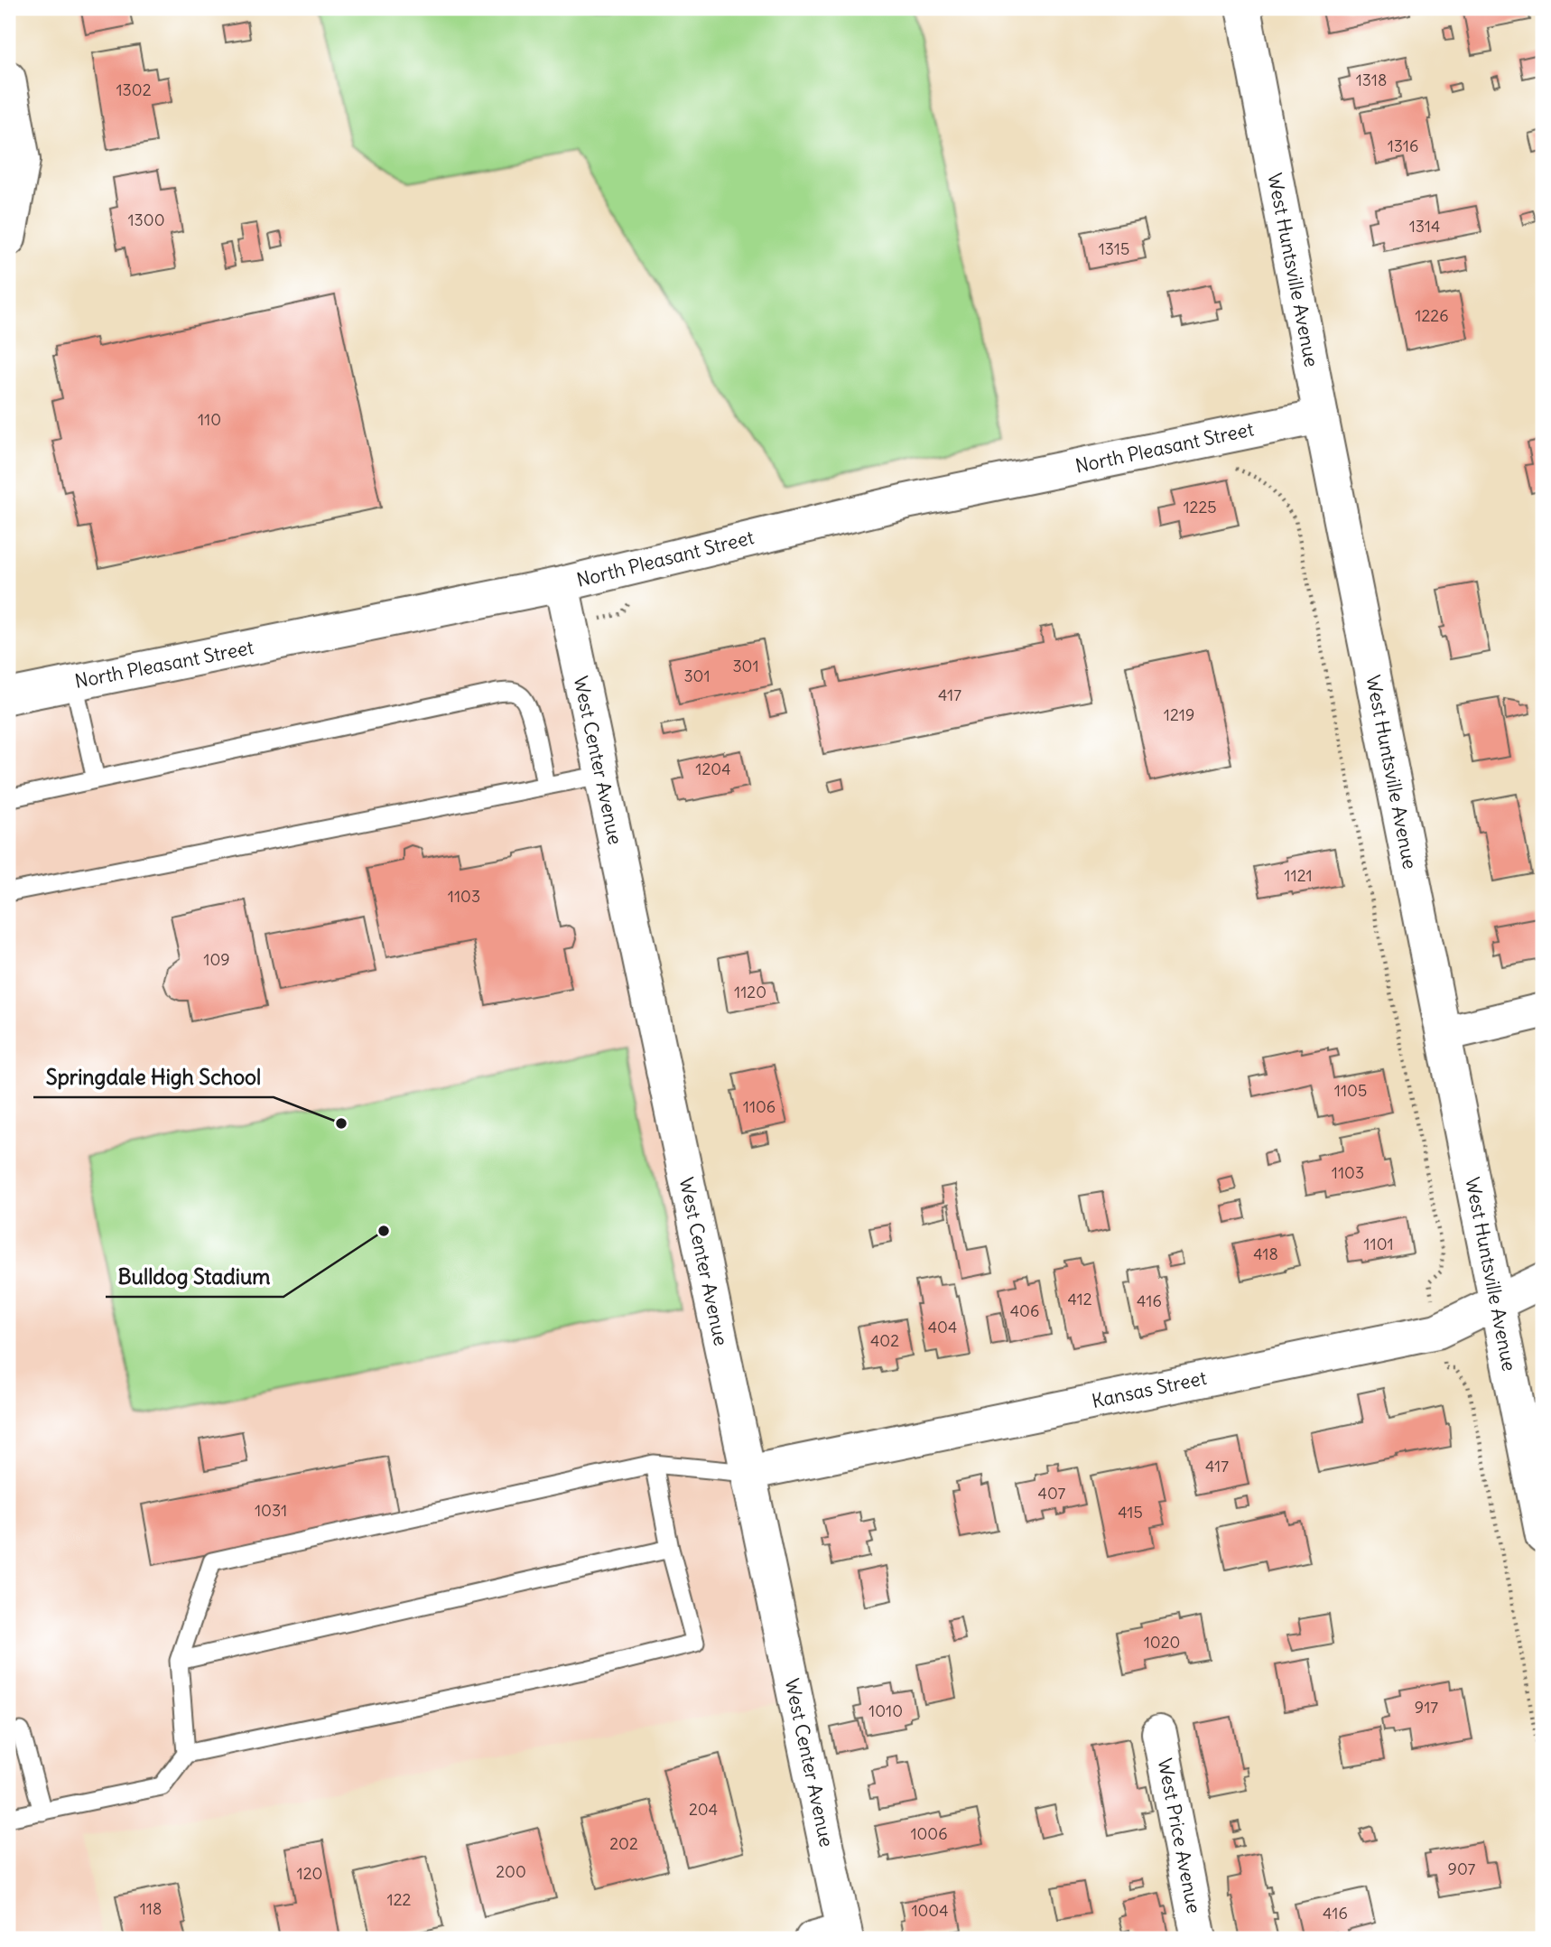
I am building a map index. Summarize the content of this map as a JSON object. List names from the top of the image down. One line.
{"streets":{"street":["West Huntsville Avenue","North Pleasant Street","West Center Avenue","Kansas Street","West Price Avenue"]},"crossings":[["West Huntsville Avenue","North Pleasant Street"],["West Huntsville Avenue","Kansas Street"],["North Pleasant Street","West Center Avenue"],["West Center Avenue","Kansas Street"]],"places":["Springdale High School","Bulldog Stadium"],"house_numbers":["1318","1302","1316","1300","1314","1315","1226","110","1225","301","301","417","1219","1204","1121","1103","109","1120","1105","1106","1103","1101","418","412","416","406","404","402","417","407","1031","415","1020","917","1010","204","1006","202","907","200","120","122","118","1004","416"]}
